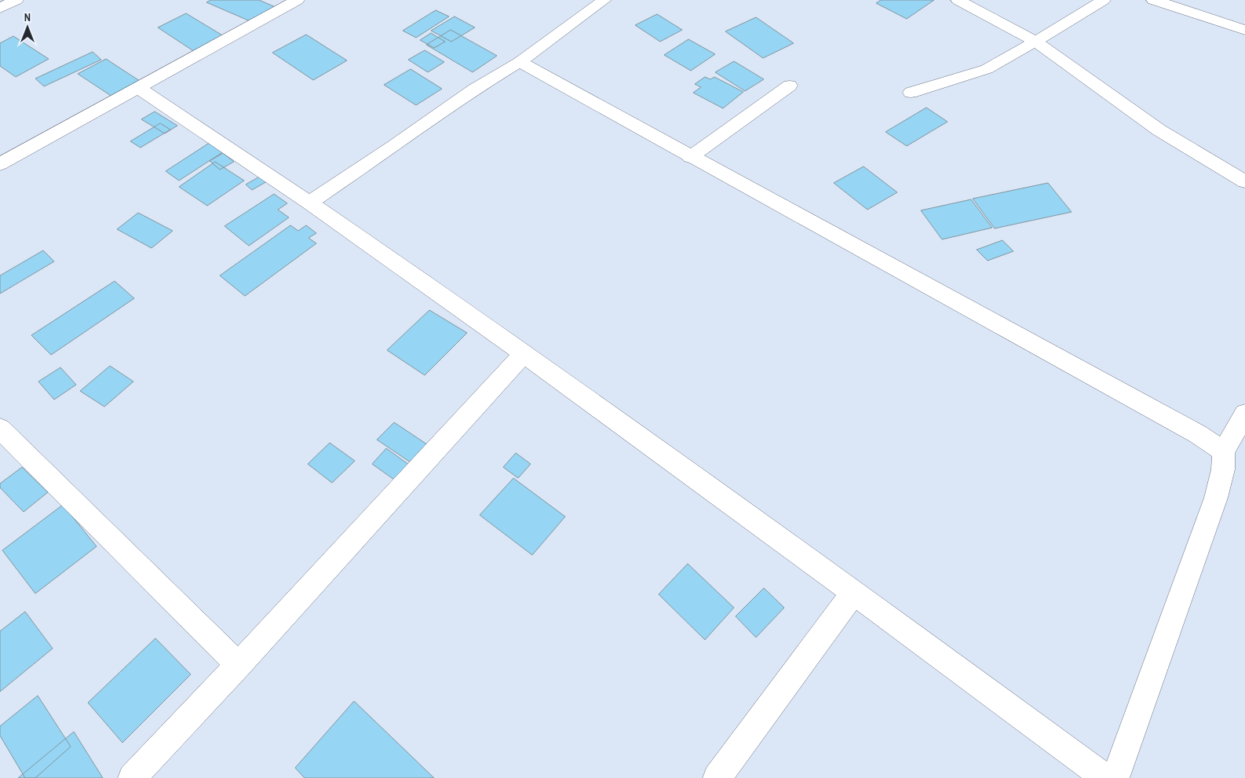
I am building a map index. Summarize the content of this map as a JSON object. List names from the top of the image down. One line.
{"north":"top"}
